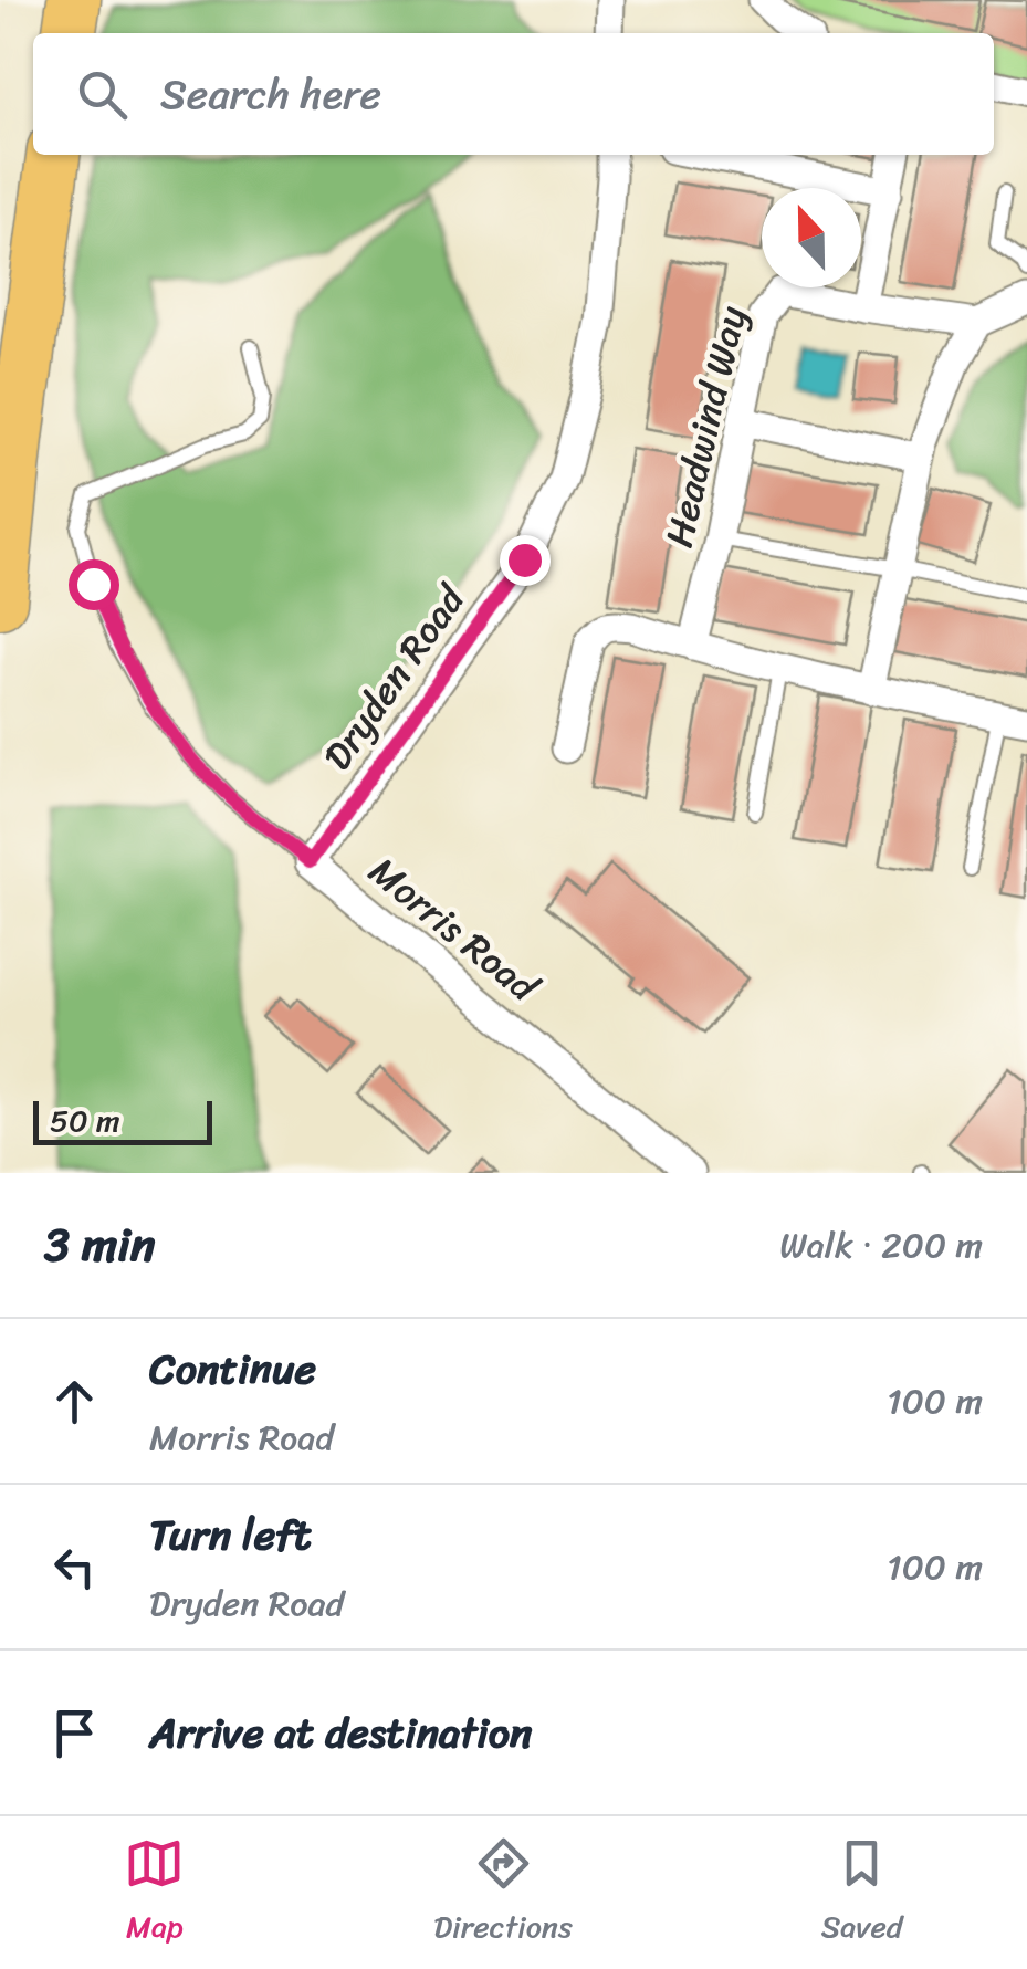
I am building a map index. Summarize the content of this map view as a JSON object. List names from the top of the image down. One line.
{"streets":{"street":["Headwind Way","Dryden Road","Morris Road"]},"crossings":[["Dryden Road","Morris Road"]],"scale_bar":"50 m","north":"top","page":{"search":"Search here","scale":"50 m","heading":["3 min","Walk · 200 m"],"list":[["Continue","Morris Road","100 m"],["Turn left","Dryden Road","100 m"],"Arrive at destination"],"nav":["Map","Directions","Saved"]}}
